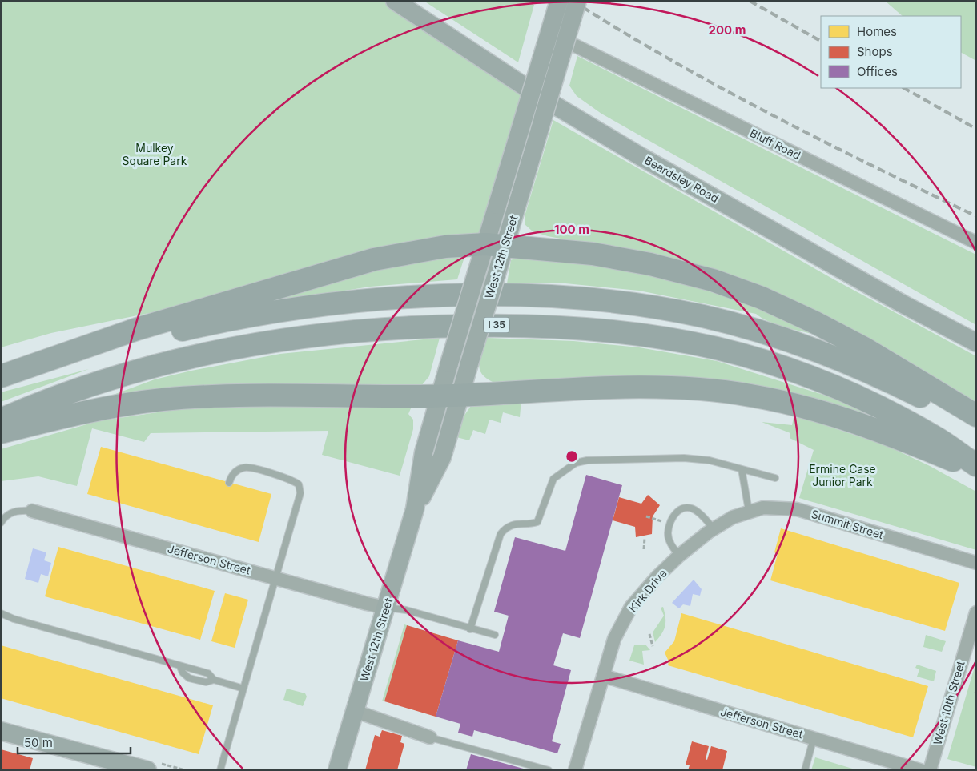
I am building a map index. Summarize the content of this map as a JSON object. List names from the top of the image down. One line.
{"streets":{"highway":["I 35"],"main road":["Beardsley Road","West 12th Street"],"street":["Bluff Road","Summit Street","Jefferson Street","Kirk Drive","West 10th Street"]},"crossings":[["West 12th Street","Jefferson Street"],["Summit Street","Kirk Drive"],["Jefferson Street","Kirk Drive"]],"parks":["Mulkey Square Park","Ermine Case Junior Park"],"legend":["Homes","Shops","Offices"],"scale_bar":"50 m","rings":["200 m","100 m"]}
